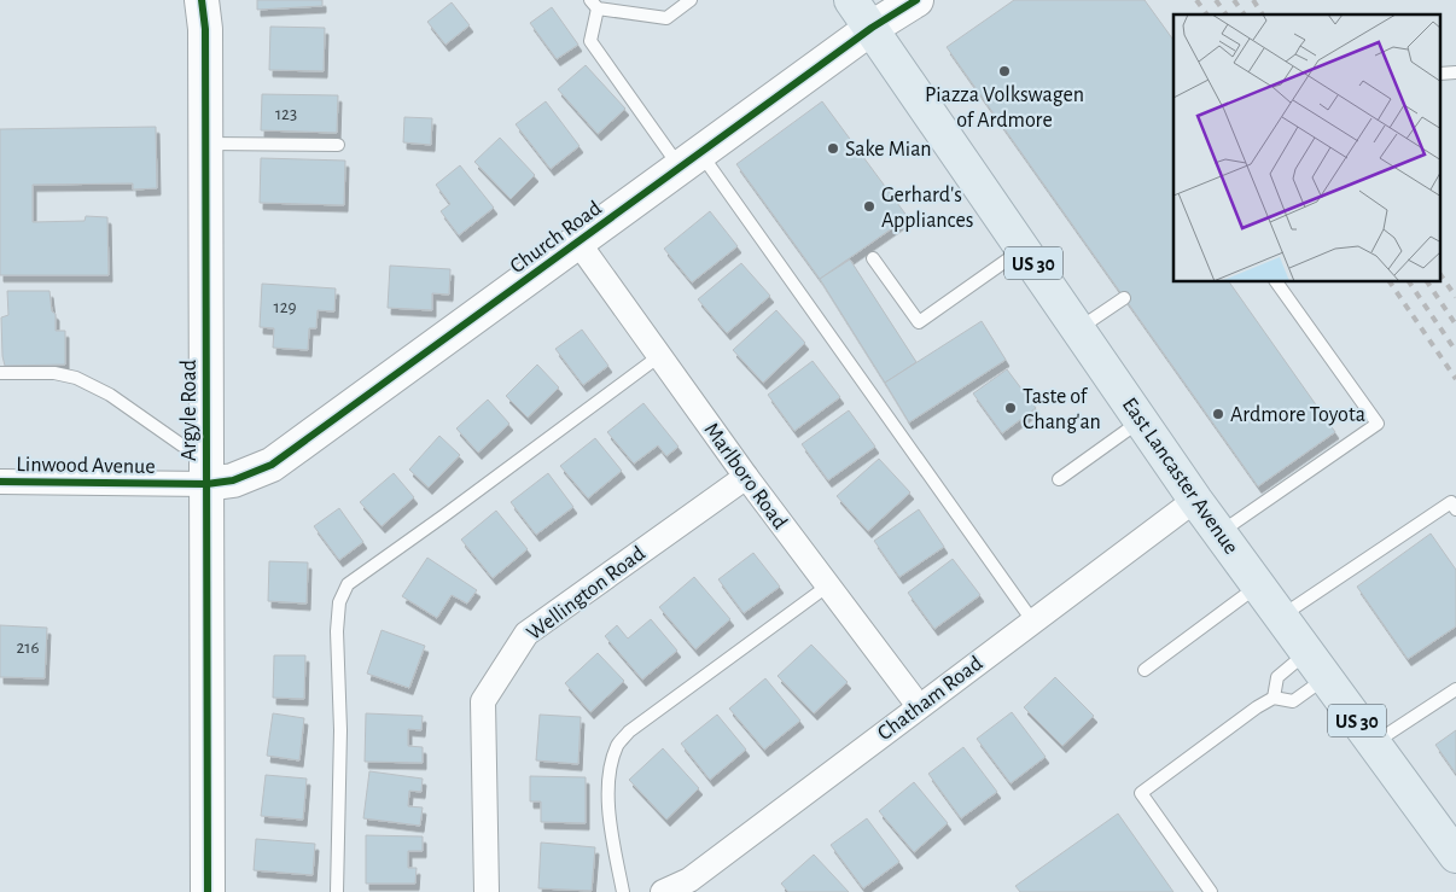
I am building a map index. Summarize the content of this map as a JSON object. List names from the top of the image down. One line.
{"streets":{"highway":["US 30","East Lancaster Avenue"],"street":["Church Road","Argyle Road","Linwood Avenue","Marlboro Road","Wellington Road","Chatham Road"]},"crossings":[["Church Road","Argyle Road"],["Church Road","Linwood Avenue"],["Church Road","Marlboro Road"],["Church Road","East Lancaster Avenue"],["Argyle Road","Linwood Avenue"],["Marlboro Road","Wellington Road"],["Marlboro Road","Chatham Road"],["East Lancaster Avenue","Chatham Road"]],"places":["Piazza Volkswagen of Ardmore","Sake Mian","Gerhard's Appliances","Taste of Chang'an","Ardmore Toyota"],"house_numbers":["123","129","216"]}
